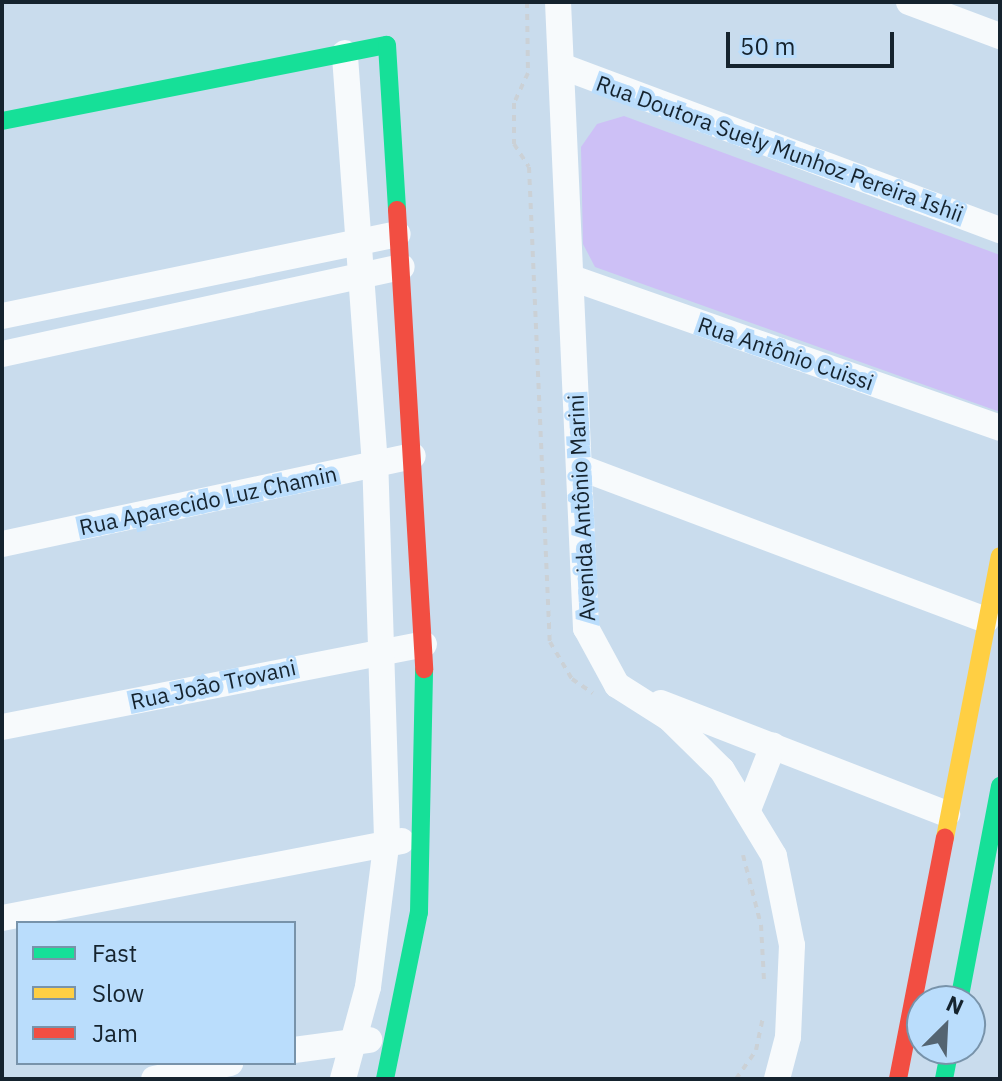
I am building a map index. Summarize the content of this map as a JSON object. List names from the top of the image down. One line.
{"streets":{"street":["Rua Doutora Suely Munhoz Pereira Ishii","Rua Antônio Cuissi","Rua Aparecido Luz Chamin","Avenida Antônio Marini","Rua João Trovani"]},"crossings":[["Rua Doutora Suely Munhoz Pereira Ishii","Avenida Antônio Marini"],["Rua Antônio Cuissi","Avenida Antônio Marini"]],"legend":["Fast","Slow","Jam"],"scale_bar":"50 m","north":"top right"}
